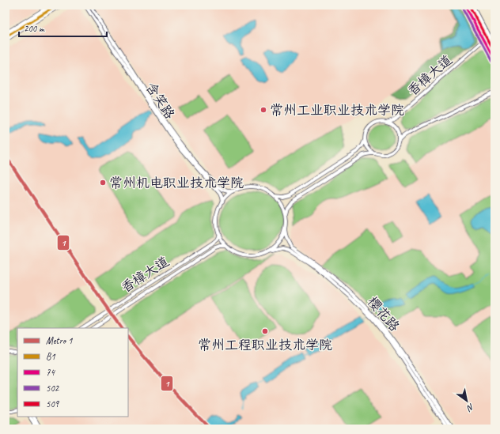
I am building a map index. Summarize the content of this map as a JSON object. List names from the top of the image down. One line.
{"streets":{"street":["香樟大道","含笑路","樱花路"]},"crossings":[["香樟大道","含笑路"],["香樟大道","樱花路"],["含笑路","樱花路"]],"places":["常州工业职业技术学院","常州机电职业技术学院","常州工程职业技术学院"],"lines":["transit line B1","transit line 74","transit line 509","transit line 502","metro line 1"],"legend":["Metro 1","B1","74","502","509"],"scale_bar":"200 m","north":"bottom right"}
